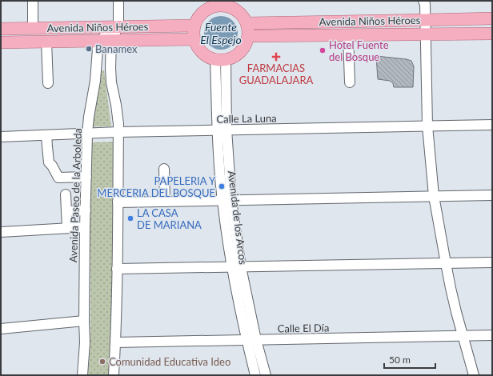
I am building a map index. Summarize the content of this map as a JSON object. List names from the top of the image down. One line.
{"streets":{"main road":["Avenida Niños Héroes"],"street":["Calle La Luna","Avenida Paseo de la Arboleda","Avenida de los Arcos","Calle El Día"]},"crossings":[["Avenida Niños Héroes","Avenida Paseo de la Arboleda"],["Avenida Niños Héroes","Avenida de los Arcos"],["Calle La Luna","Avenida Paseo de la Arboleda"],["Calle La Luna","Avenida de los Arcos"],["Avenida Paseo de la Arboleda","Calle El Día"],["Avenida de los Arcos","Calle El Día"]],"water":["Fuente El Espejo"],"places":{"other":["Banamex","Hotel Fuente del Bosque","PAPELERIA Y MERCERIA DEL BOSQUE","LA CASA DE MARIANA","Comunidad Educativa Ideo"],"health":["FARMACIAS GUADALAJARA"]},"scale_bar":"50 m"}
